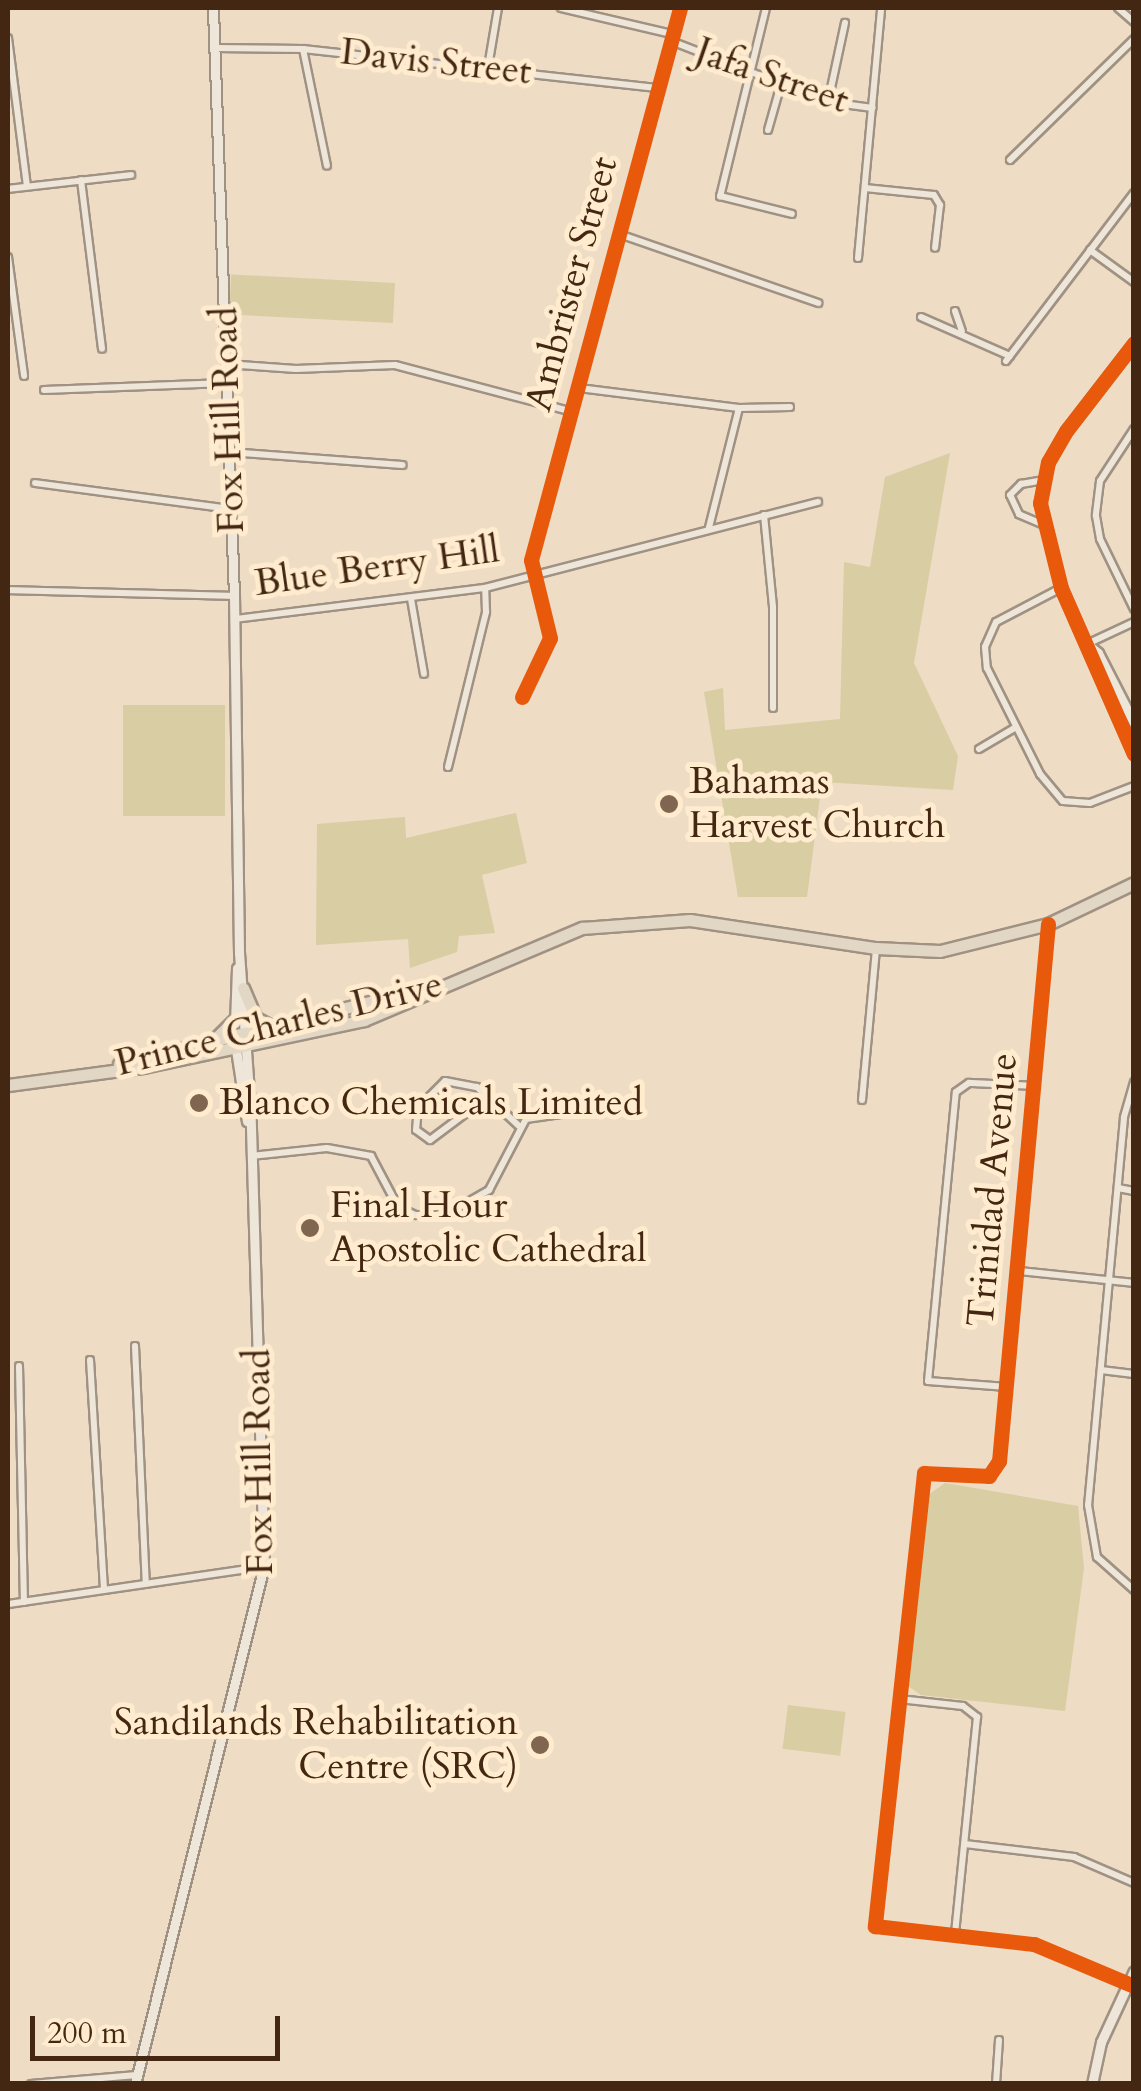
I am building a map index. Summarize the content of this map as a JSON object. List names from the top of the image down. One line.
{"streets":{"highway":["Prince Charles Drive"],"main road":["Fox Hill Road"],"street":["Davis Street","Jafa Street","Ambrister Street","Blue Berry Hill","Trinidad Avenue"]},"crossings":[["Davis Street","Ambrister Street"],["Davis Street","Fox Hill Road"],["Jafa Street","Ambrister Street"],["Ambrister Street","Blue Berry Hill"],["Fox Hill Road","Blue Berry Hill"],["Fox Hill Road","Prince Charles Drive"],["Prince Charles Drive","Trinidad Avenue"]],"places":["Bahamas Harvest Church","Blanco Chemicals Limited","Final Hour Apostolic Cathedral","Sandilands Rehabilitation Centre (SRC)"],"scale_bar":"200 m"}
